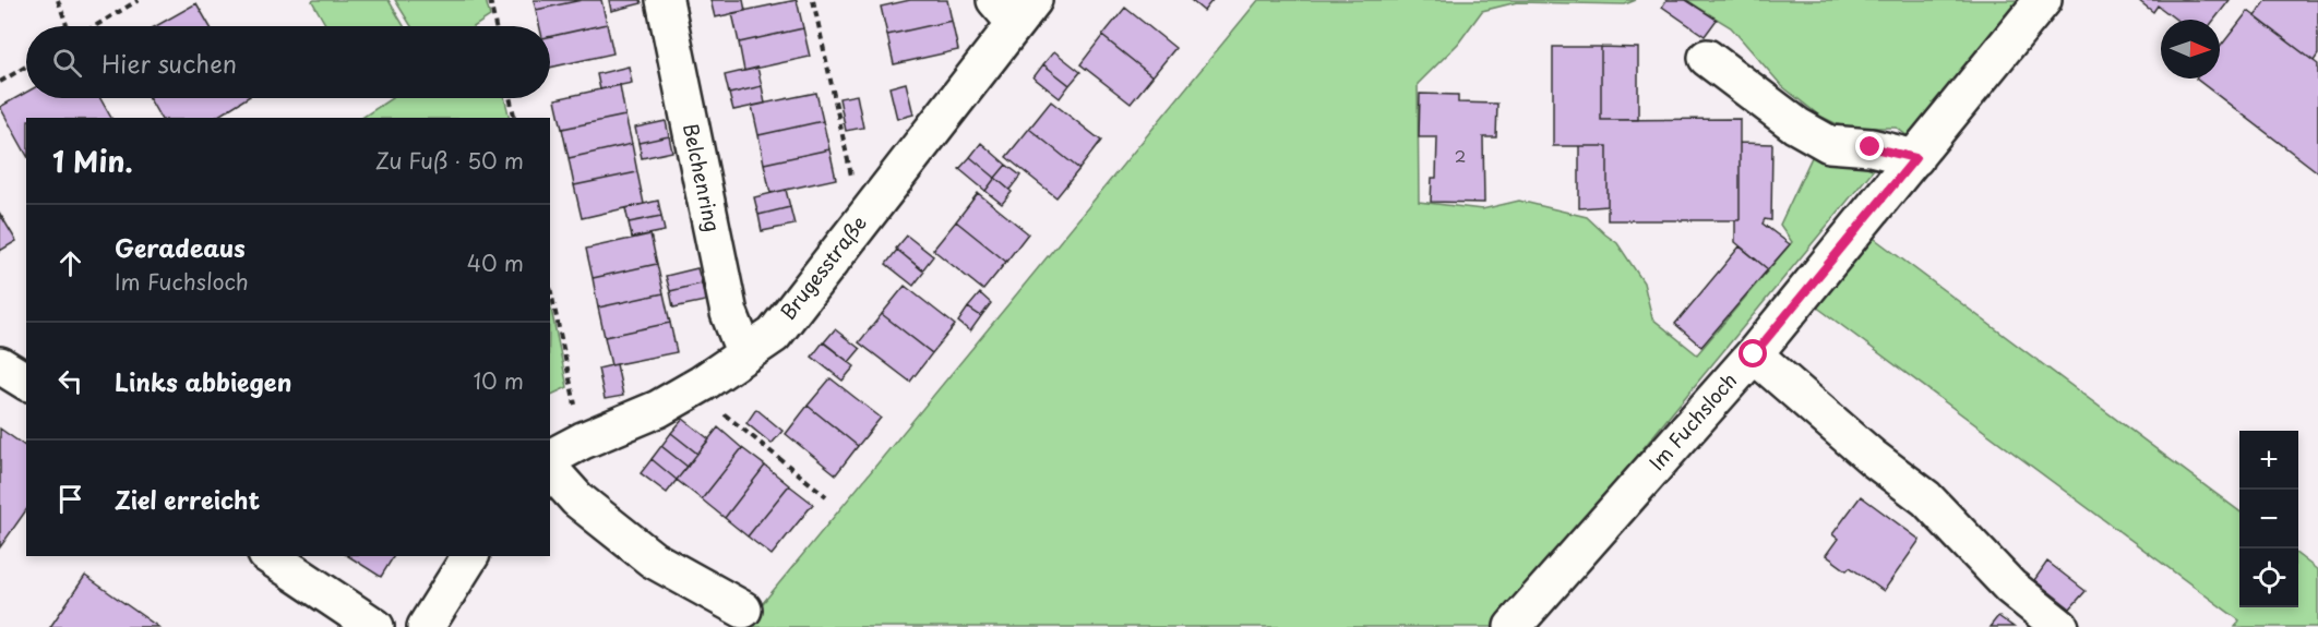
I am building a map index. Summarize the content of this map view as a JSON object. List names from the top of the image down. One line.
{"streets":{"street":["Belchenring","Brugesstraße","Im Fuchsloch"]},"crossings":[["Belchenring","Brugesstraße"]],"house_numbers":["2"],"north":"right","page":{"search":"Hier suchen","heading":["1 Min.","Zu Fuß · 50 m"],"list":[["Geradeaus","Im Fuchsloch","40 m"],["Links abbiegen","10 m"],"Ziel erreicht"],"map_buttons":["+","−"]}}
